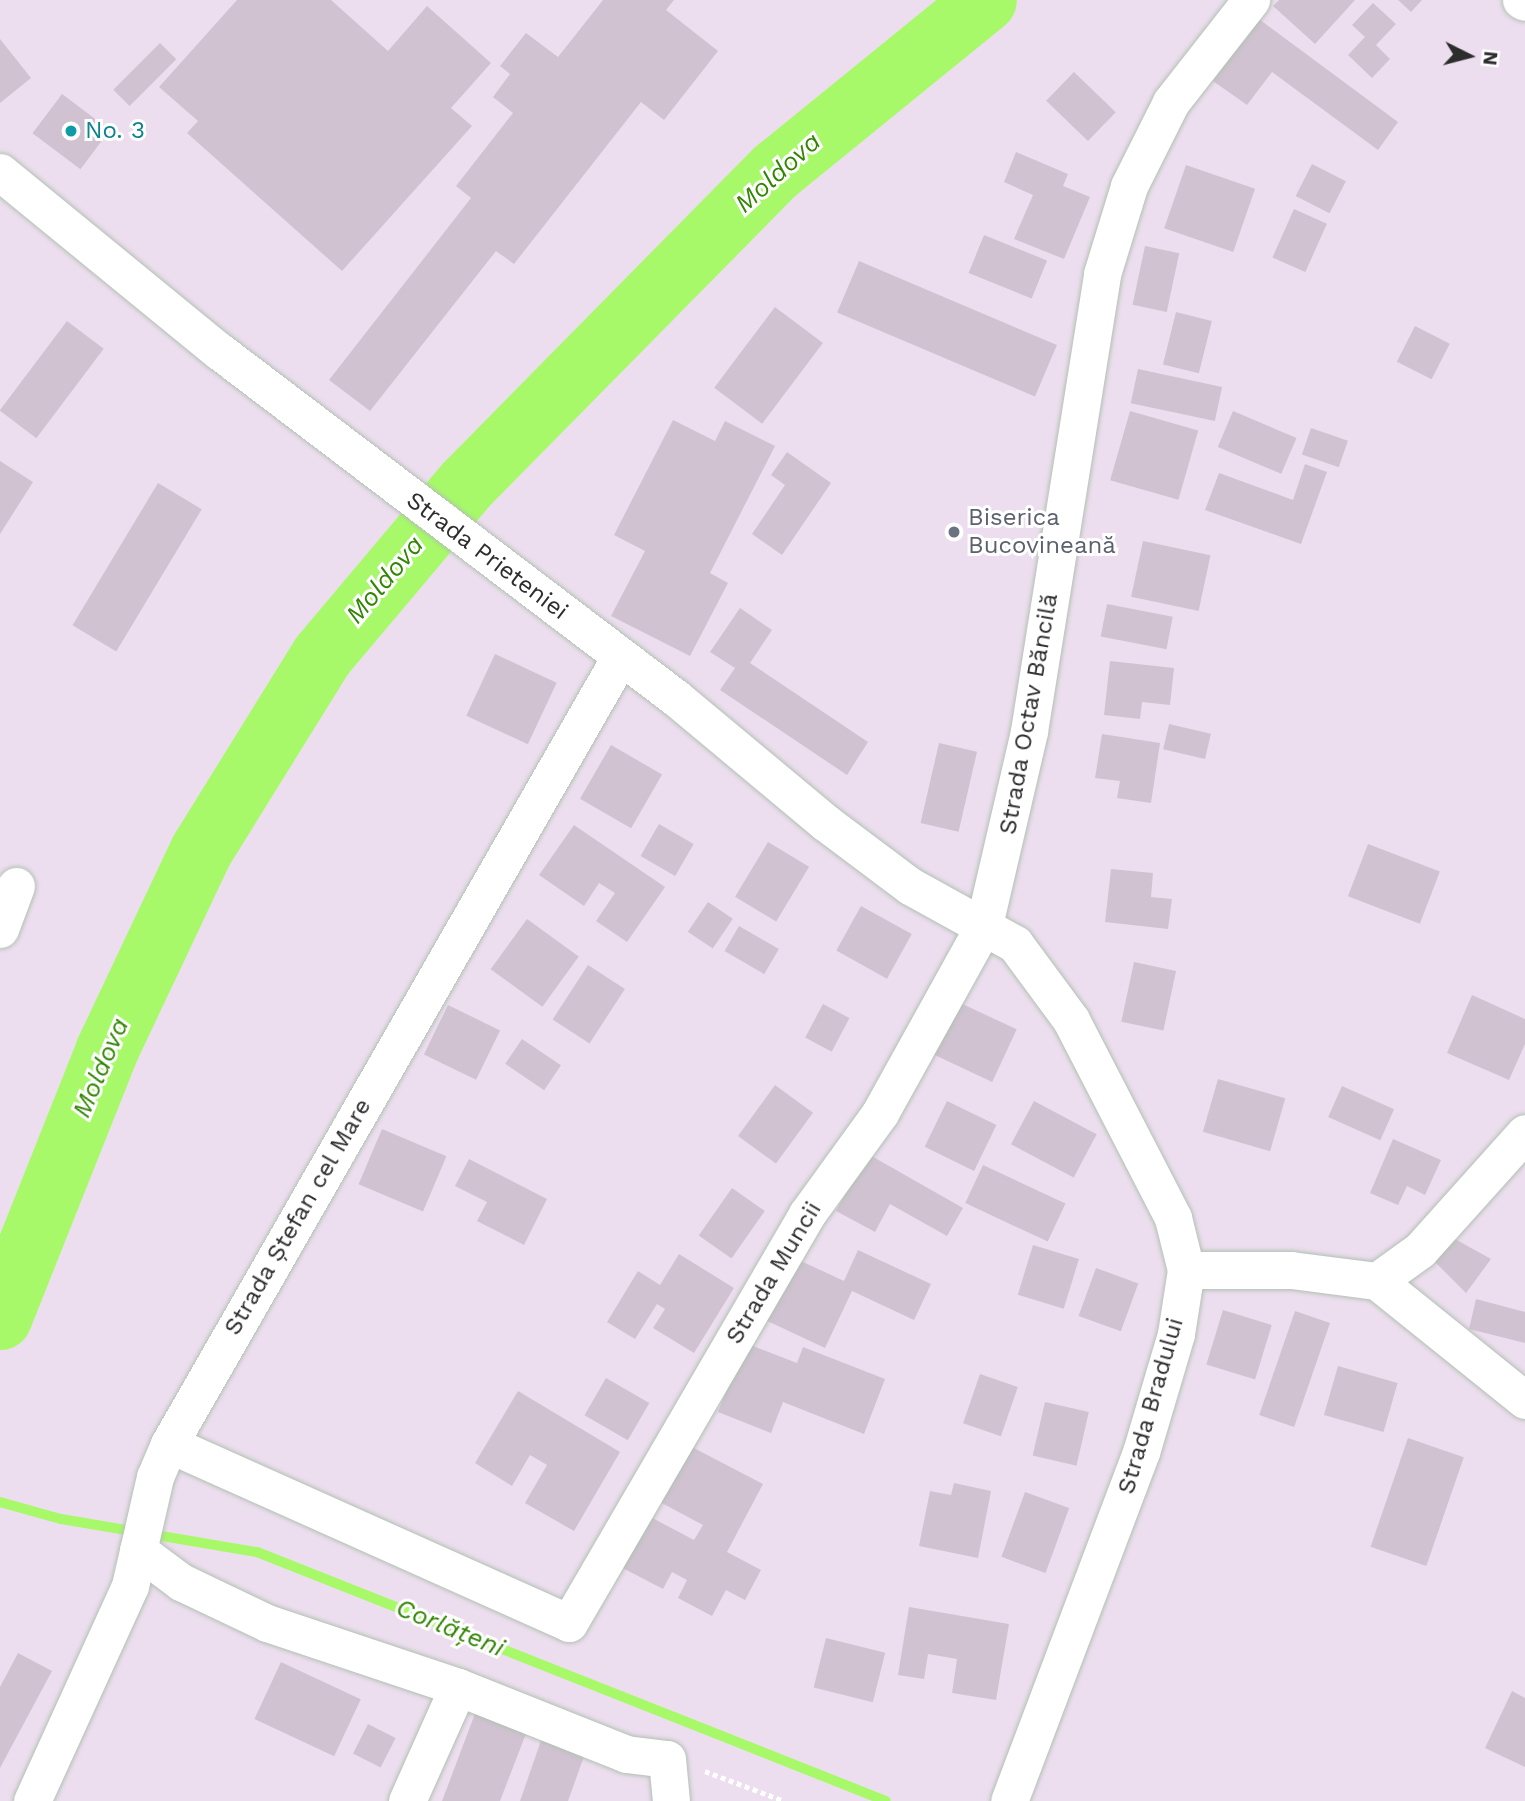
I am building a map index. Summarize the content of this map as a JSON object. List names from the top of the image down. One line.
{"streets":{"street":["Strada Prieteniei","Strada Octav Băncilă","Strada Ștefan cel Mare","Strada Muncii","Strada Bradului"]},"crossings":[["Strada Prieteniei","Strada Octav Băncilă"],["Strada Prieteniei","Strada Ștefan cel Mare"],["Strada Prieteniei","Strada Muncii"],["Strada Prieteniei","Strada Bradului"],["Strada Octav Băncilă","Strada Muncii"],["Strada Octav Băncilă","Strada Bradului"],["Strada Ștefan cel Mare","Strada Muncii"],["Strada Muncii","Strada Bradului"]],"water":["Moldova","Corlățeni"],"places":["No. 3","Biserica Bucovineană"],"north":"right"}
